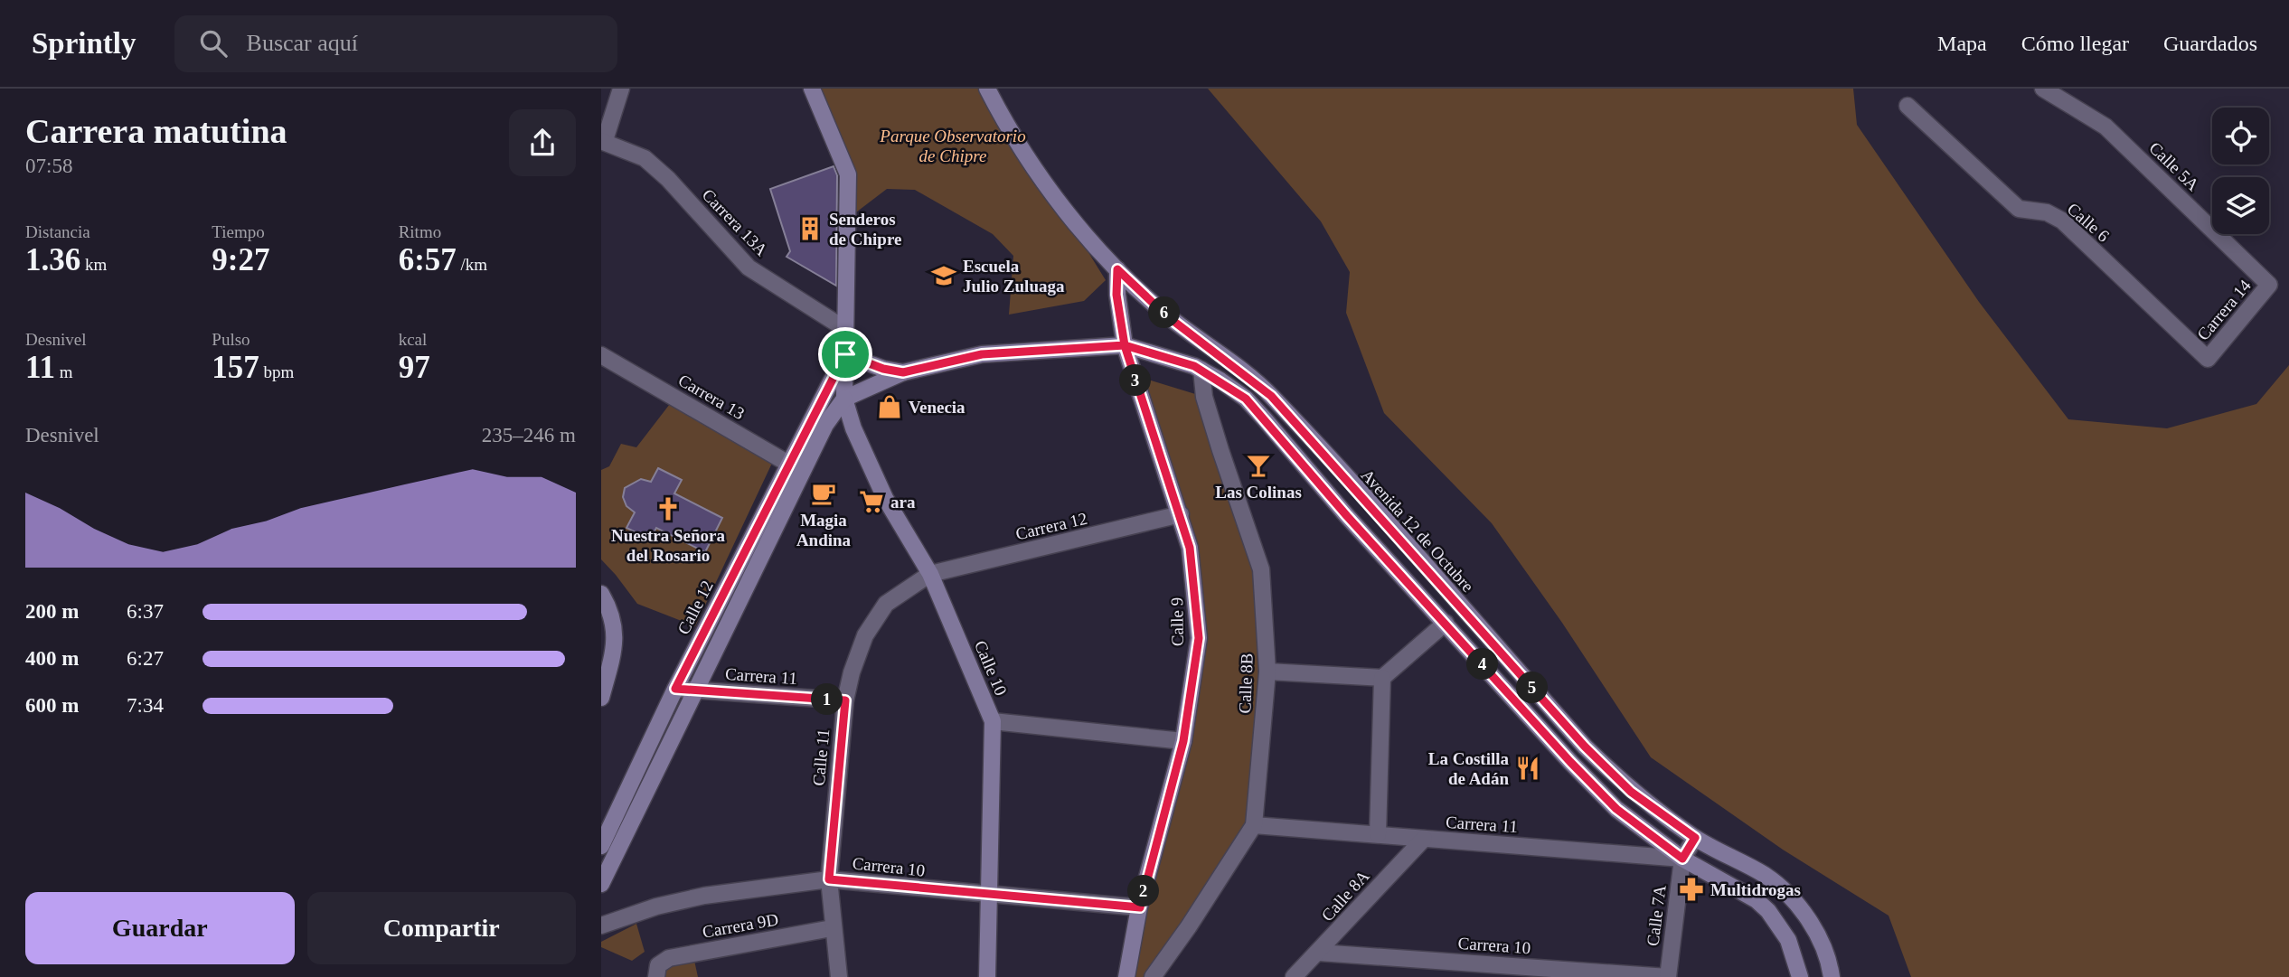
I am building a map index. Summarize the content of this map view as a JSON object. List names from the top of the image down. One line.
{"streets":{"main road":["Avenida 12 de Octubre","Calle 12","Calle 9","Calle 10"],"street":["Calle 5A","Carrera 13A","Calle 6","Carrera 14","Carrera 13","Carrera 12","Carrera 11","Calle 8B","Calle 11","Carrera 10","Calle 8A","Calle 7A","Carrera 9D"]},"crossings":[["Calle 5A","Carrera 14"],["Calle 6","Carrera 14"],["Carrera 13","Calle 12"],["Carrera 12","Calle 9"],["Carrera 12","Calle 10"],["Carrera 12","Calle 11"],["Avenida 12 de Octubre","Calle 9"],["Calle 12","Carrera 11"],["Calle 9","Carrera 10"],["Calle 10","Calle 11"],["Calle 10","Carrera 10"],["Carrera 11","Calle 8B"],["Carrera 11","Calle 11"],["Carrera 11","Calle 8A"],["Carrera 11","Calle 7A"],["Calle 11","Carrera 10"],["Calle 11","Carrera 9D"],["Carrera 10","Calle 8A"],["Carrera 10","Calle 7A"]],"parks":["Parque Observatorio de Chipre"],"places":{"building":["Senderos de Chipre"],"school or university":["Escuela Julio Zuluaga"],"shop":["Venecia"],"bar":["Las Colinas"],"cafe":["Magia Andina"],"supermarket":["ara"],"church":["Nuestra Señora del Rosario"],"restaurant":["La Costilla de Adán"],"pharmacy":["Multidrogas"]},"page":{"header":"Sprintly","search":"Buscar aquí","nav":["Mapa","Cómo llegar","Guardados"],"heading":["Carrera matutina","07:58"],"stats":[["Distancia","1.36 km"],["Tiempo","9:27"],["Ritmo","6:57 /km"],["Desnivel","11 m"],["Pulso","157 bpm"],["kcal","97"]],"pins":["6","3","4","5","1","2"],"chart":["Desnivel","235–246 m"],"list":[{"name":"200 m","note":"6:37"},{"name":"400 m","note":"6:27"},{"name":"600 m","note":"7:34"}],"buttons":["Guardar","Compartir"]}}
